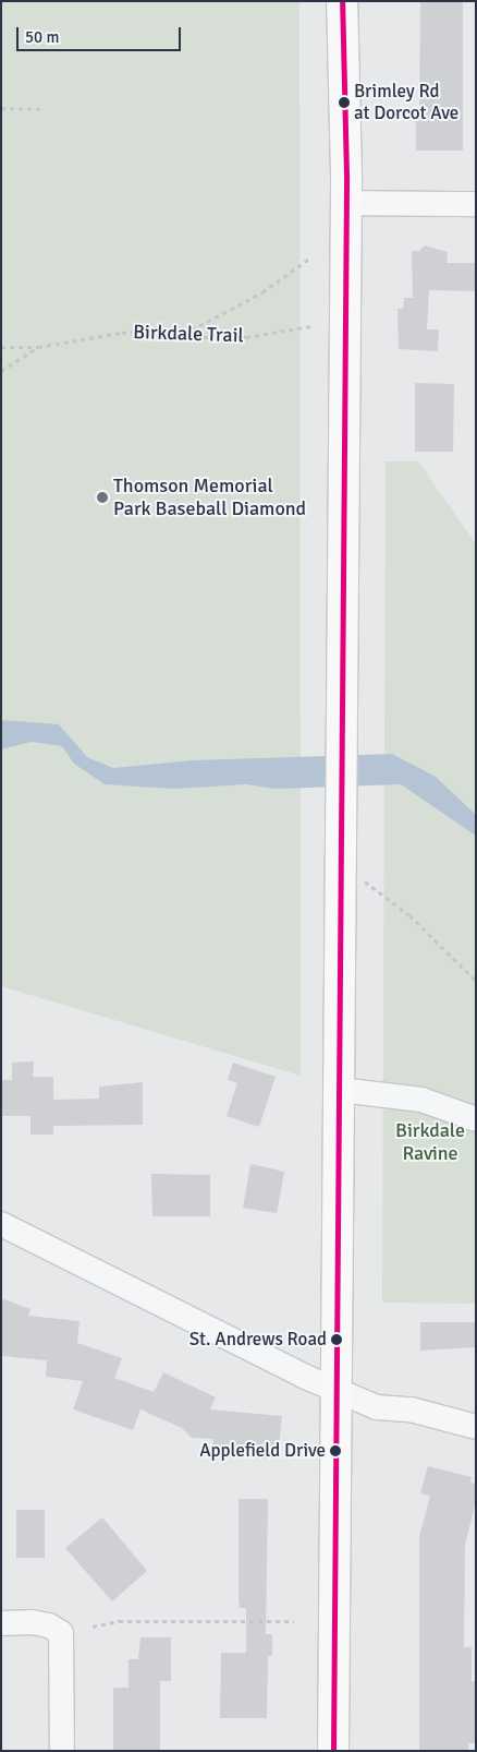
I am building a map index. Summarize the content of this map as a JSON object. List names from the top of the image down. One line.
{"streets":{"path":["Birkdale Trail"]},"parks":["Birkdale Ravine"],"places":["Brimley Rd at Dorcot Ave","Thomson Memorial Park Baseball Diamond","St. Andrews Road","Applefield Drive"],"scale_bar":"50 m"}
